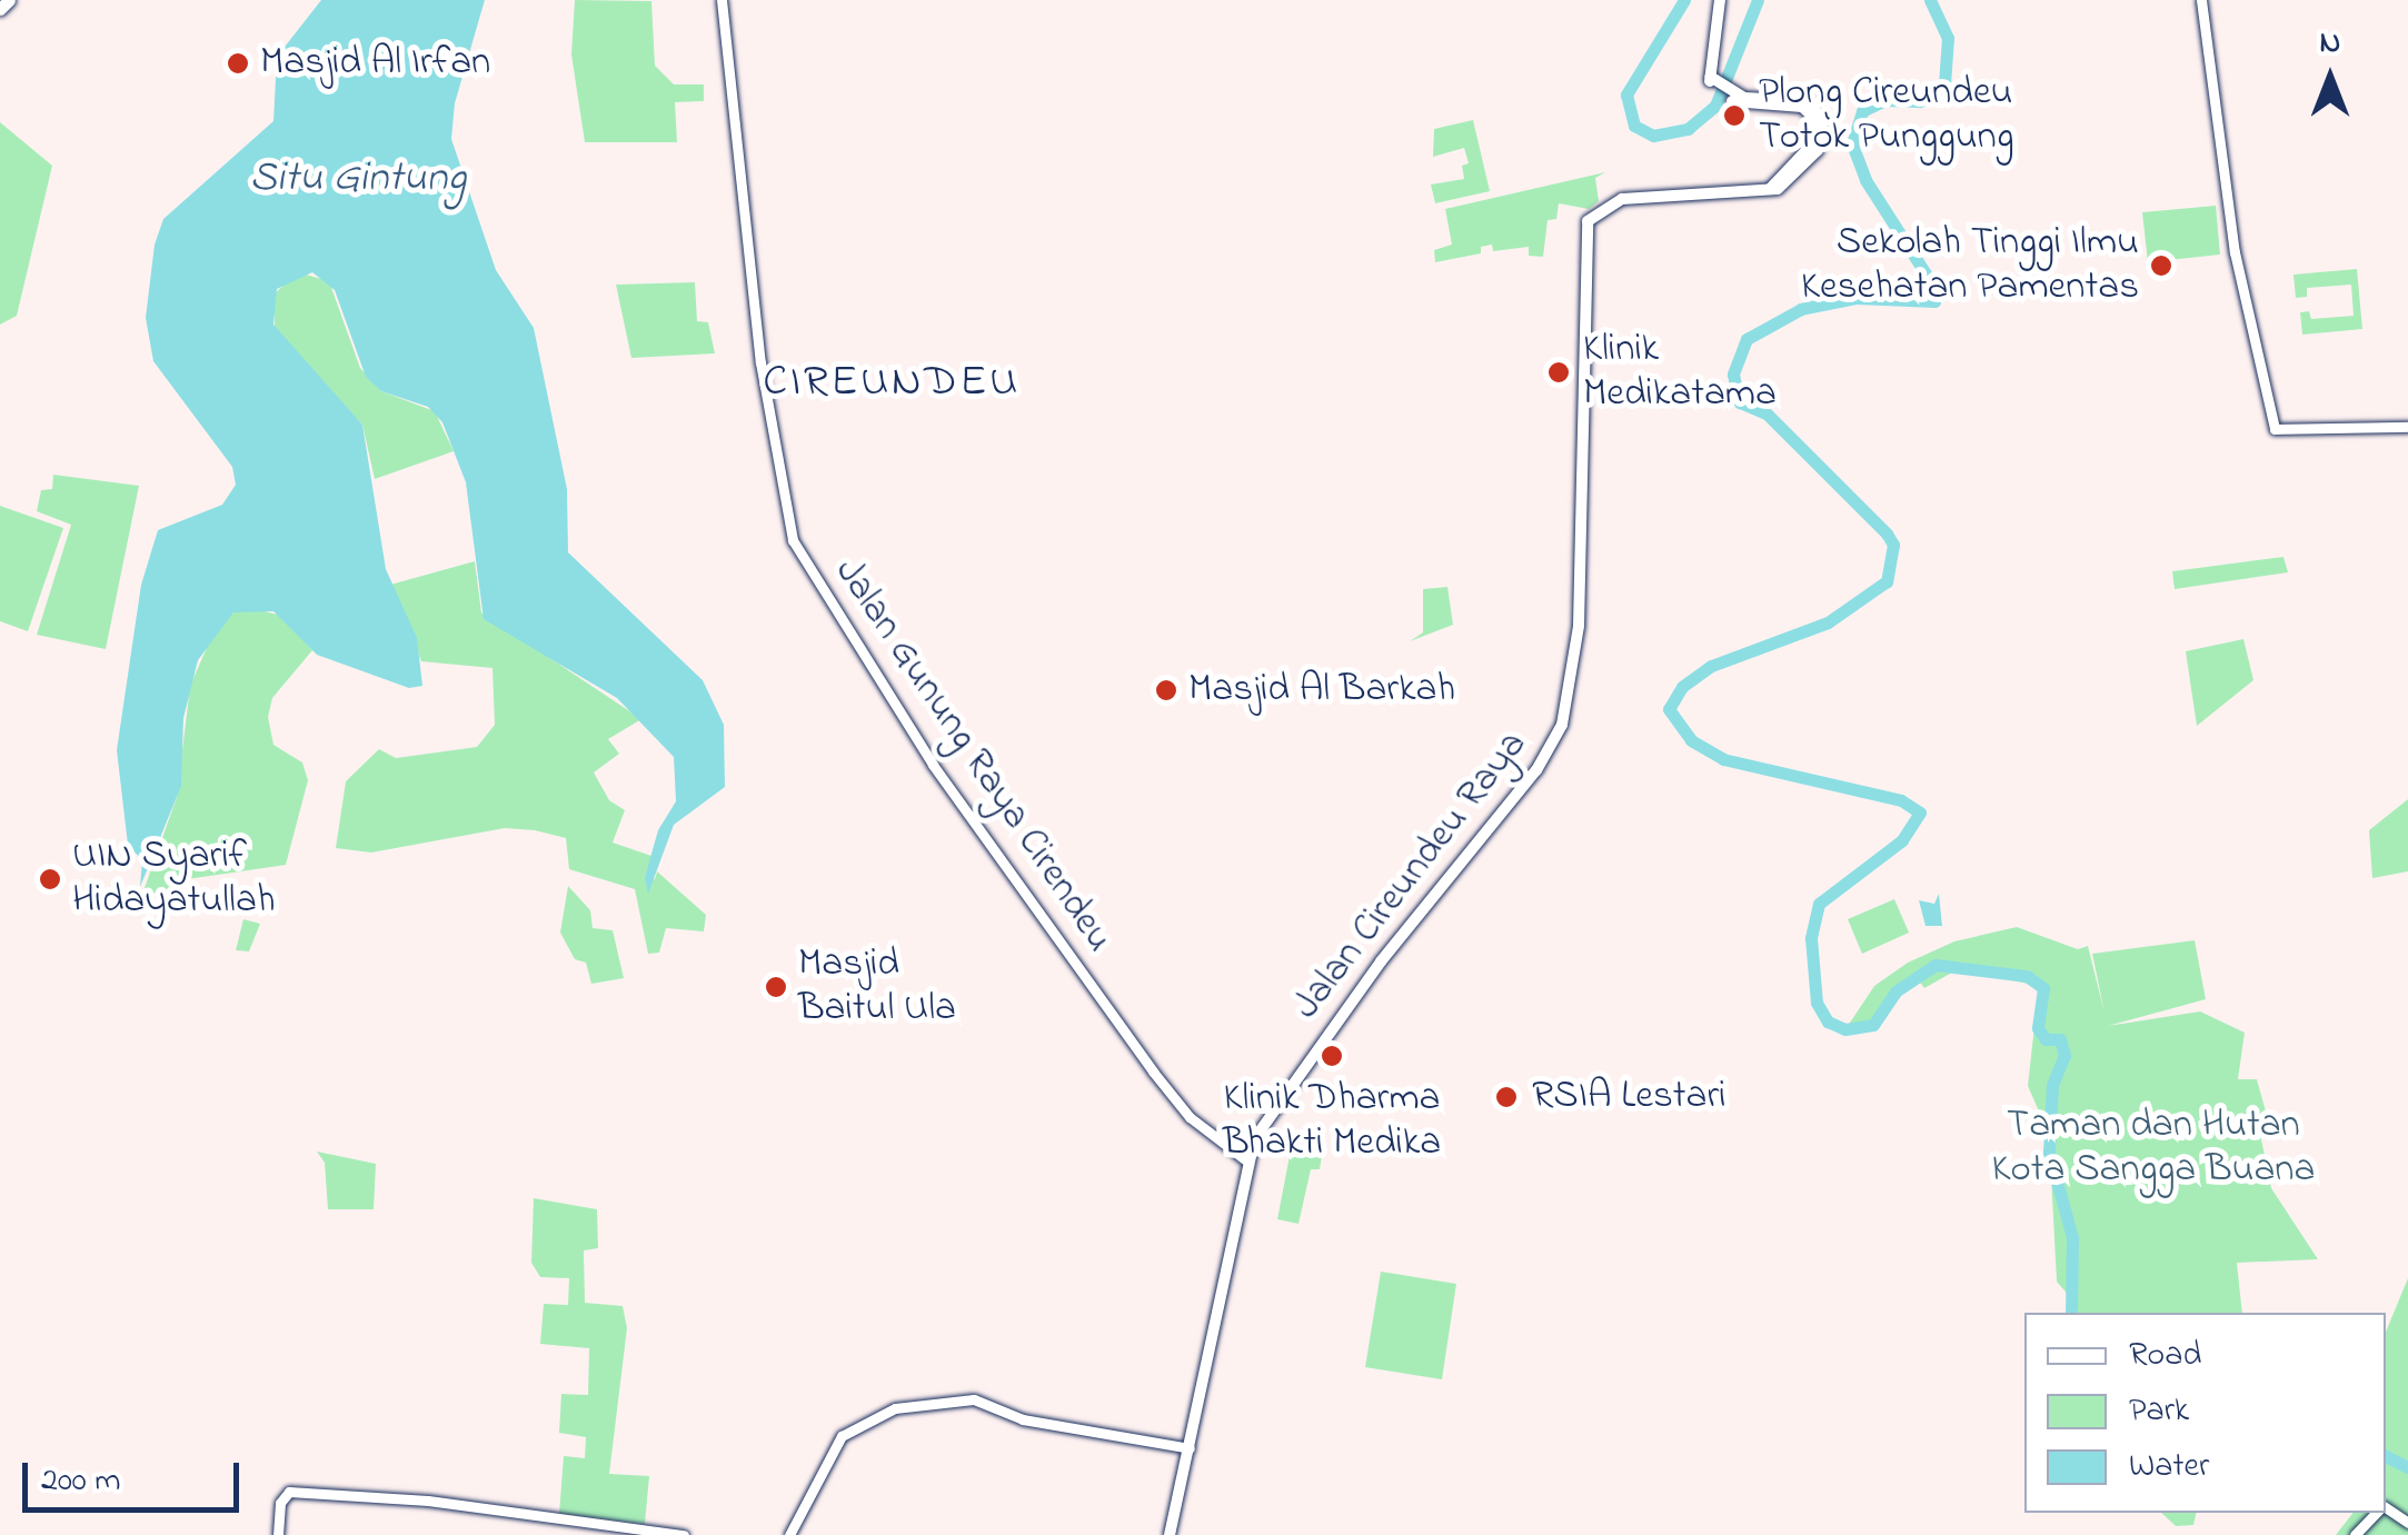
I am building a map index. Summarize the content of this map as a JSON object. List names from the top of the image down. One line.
{"streets":{"main road":["Jalan Cireundeu Raya"],"street":["Jalan Gunung Raya Cirendeu"]},"crossings":[["Jalan Gunung Raya Cirendeu","Jalan Cireundeu Raya"]],"districts":["CIREUNDEU"],"water":["Situ Gintung"],"parks":["Taman dan Hutan Kota Sangga Buana"],"places":["Masjid Al Irfan","Plong Cireundeu Totok Punggung","Sekolah Tinggi Ilmu Kesehatan Pamentas","Klinik Medikatama","Masjid Al Barkah","UIN Syarif Hidayatullah","Masjid Baitul Ula","Klinik Dharma Bhakti Medika","RSIA Lestari"],"legend":["Road","Park","Water"],"scale_bar":"200 m","north":"top"}
